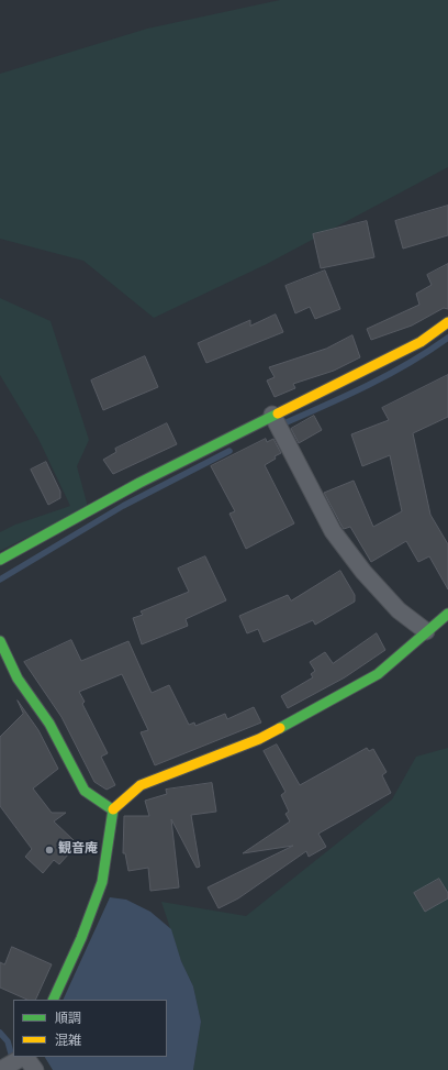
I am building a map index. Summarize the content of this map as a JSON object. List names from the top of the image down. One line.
{"places":["観音庵"],"legend":["順調","混雑"]}
